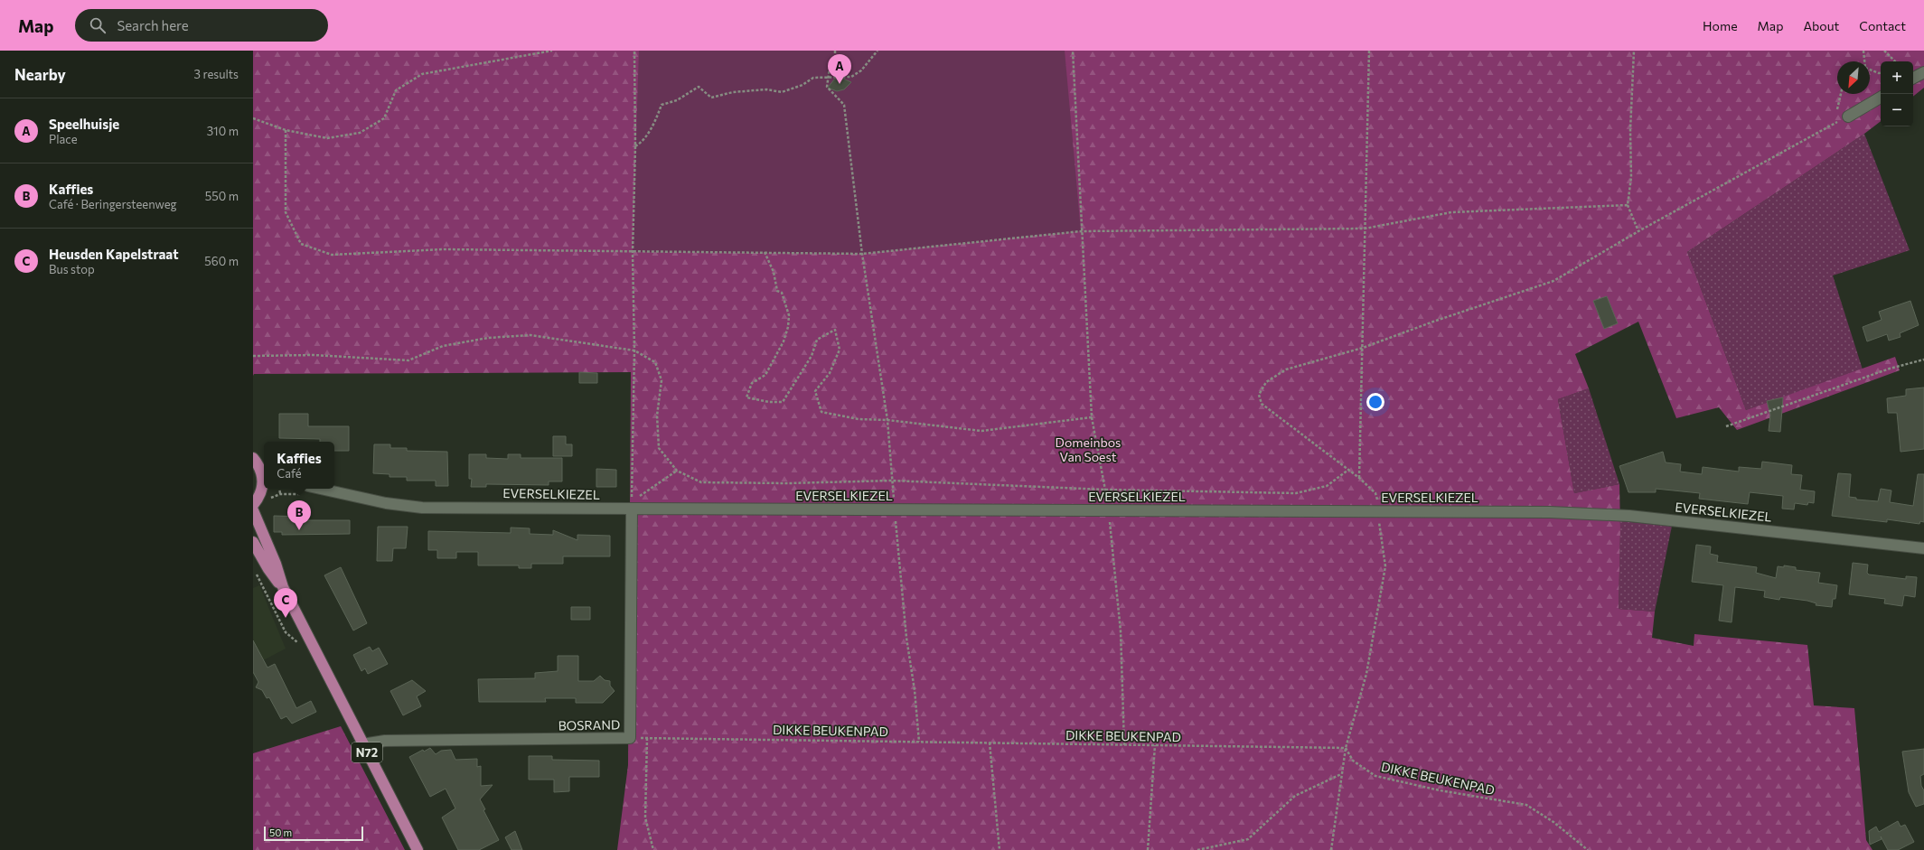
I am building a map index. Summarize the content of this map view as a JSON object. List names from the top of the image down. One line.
{"streets":{"main road":["N72"],"street":["EVERSELKIEZEL","BOSRAND"],"path":["DIKKE BEUKENPAD"]},"crossings":[["EVERSELKIEZEL","BOSRAND"],["BOSRAND","DIKKE BEUKENPAD"],["BOSRAND","N72"]],"parks":["Domeinbos Van Soest"],"scale_bar":"50 m","north":"bottom left","page":{"header":"Map","search":"Search here","nav":["Home","Map","About","Contact"],"heading":["Nearby","3 results"],"pins":["A","B","C"],"map_buttons":["+","−"],"list":[{"mark":"A","name":"Speelhuisje","note":"Place","value":"310 m"},{"mark":"B","name":"Kaffies","note":"Café · Beringersteenweg","value":"550 m"},{"mark":"C","name":"Heusden Kapelstraat","note":"Bus stop","value":"560 m"}],"popup":["Kaffies","Café"],"scale":"50 m"}}
